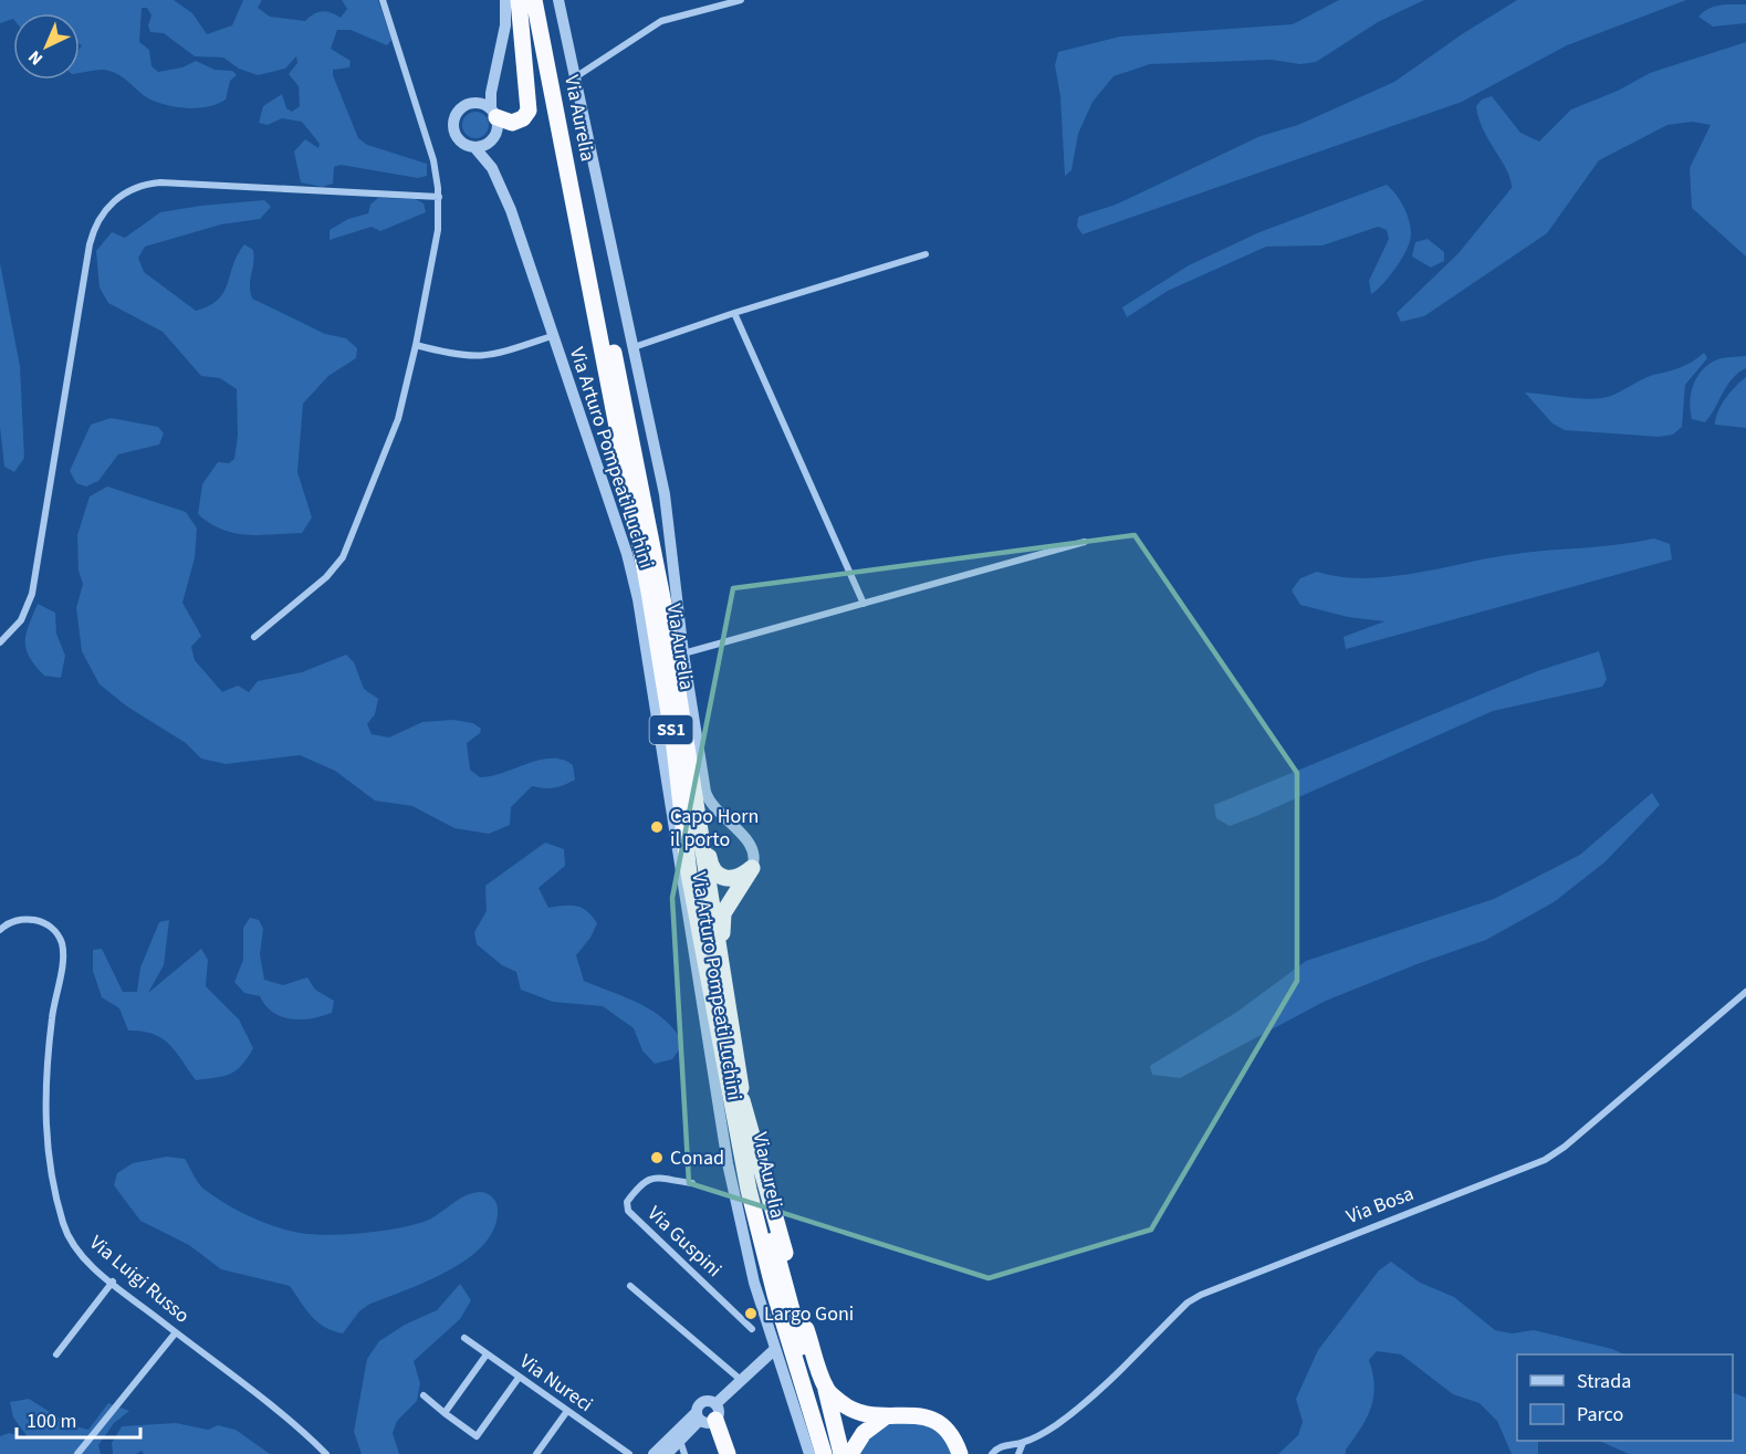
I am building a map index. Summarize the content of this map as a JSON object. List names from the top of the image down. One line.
{"streets":{"highway":["Via Aurelia","SS1"],"street":["Via Arturo Pompeati Luchini","Via Bosa","Via Guspini","Via Luigi Russo","Via Nureci"]},"places":["Capo Horn il porto","Conad","Largo Goni"],"legend":["Strada","Parco"],"scale_bar":"100 m","north":"bottom left"}
